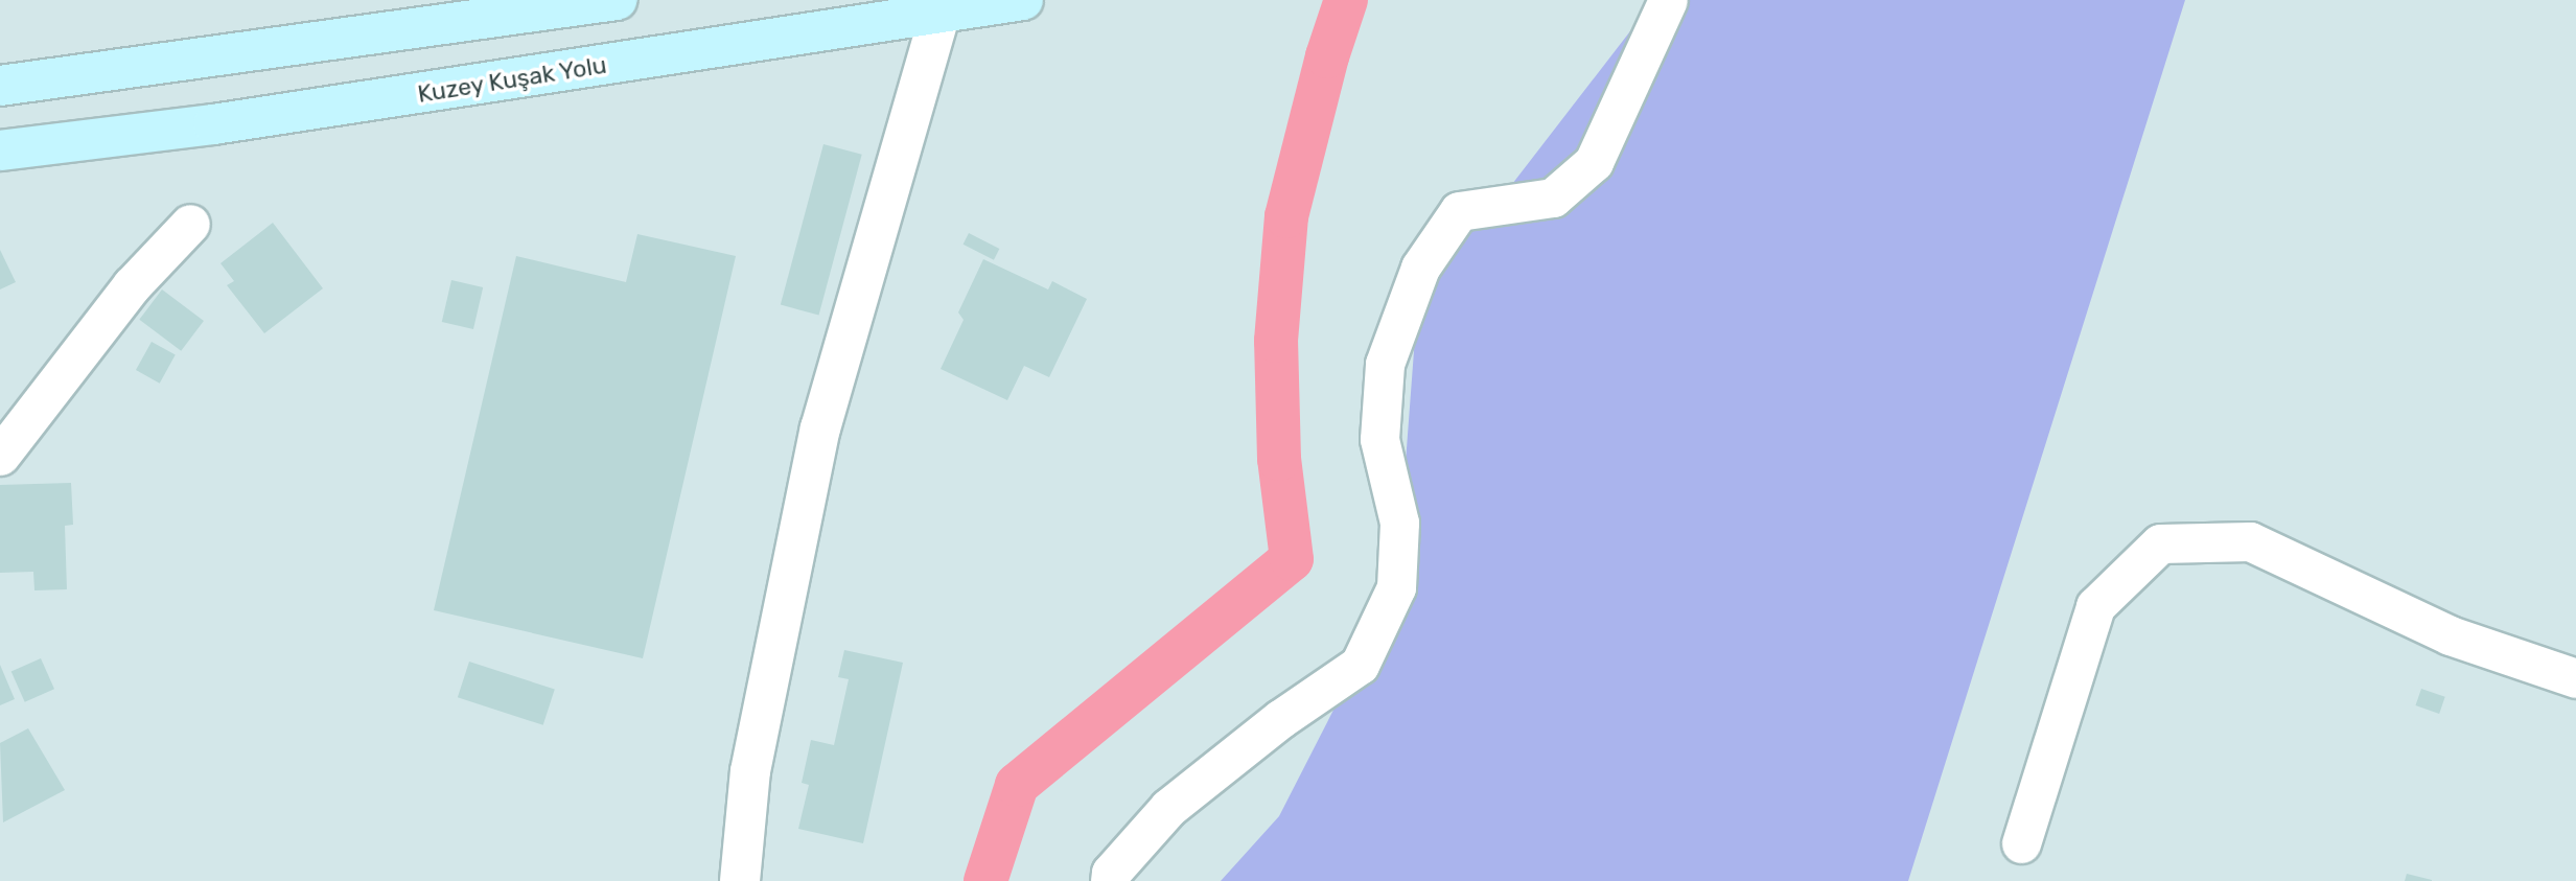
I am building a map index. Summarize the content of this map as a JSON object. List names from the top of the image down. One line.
{"streets":{"main road":["Kuzey Kuşak Yolu"]}}
